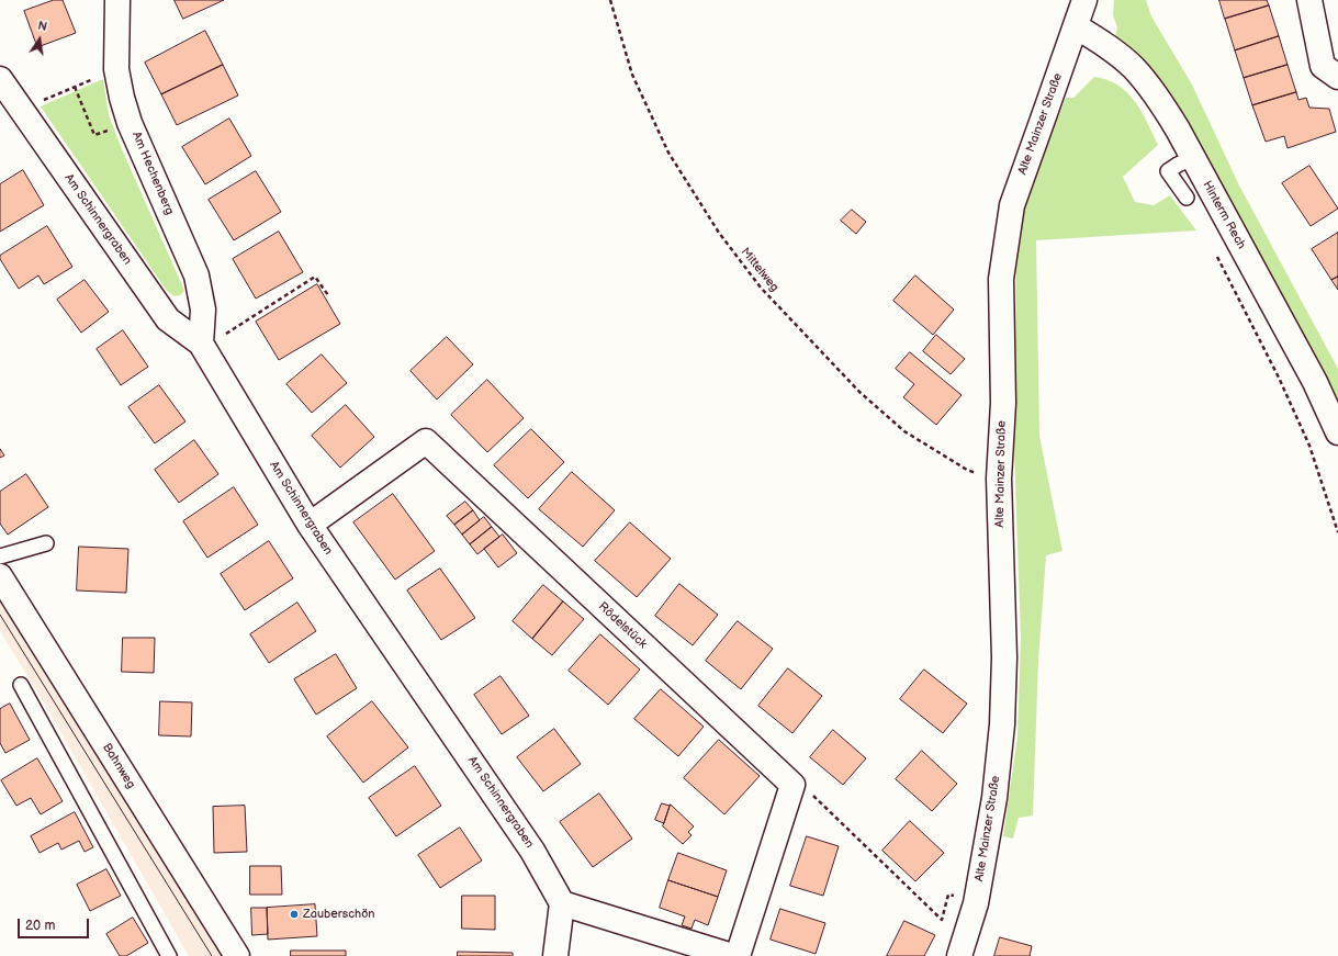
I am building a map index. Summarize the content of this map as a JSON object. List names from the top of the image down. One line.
{"streets":{"street":["Alte Mainzer Straße","Am Hechenberg","Hinterm Rech","Am Schinnergraben","Rödelstück","Bahnweg"],"path":["Mittelweg"]},"crossings":[["Alte Mainzer Straße","Hinterm Rech"],["Am Hechenberg","Am Schinnergraben"],["Am Schinnergraben","Rödelstück"]],"places":["Zauberschön"],"scale_bar":"20 m","north":"top"}
